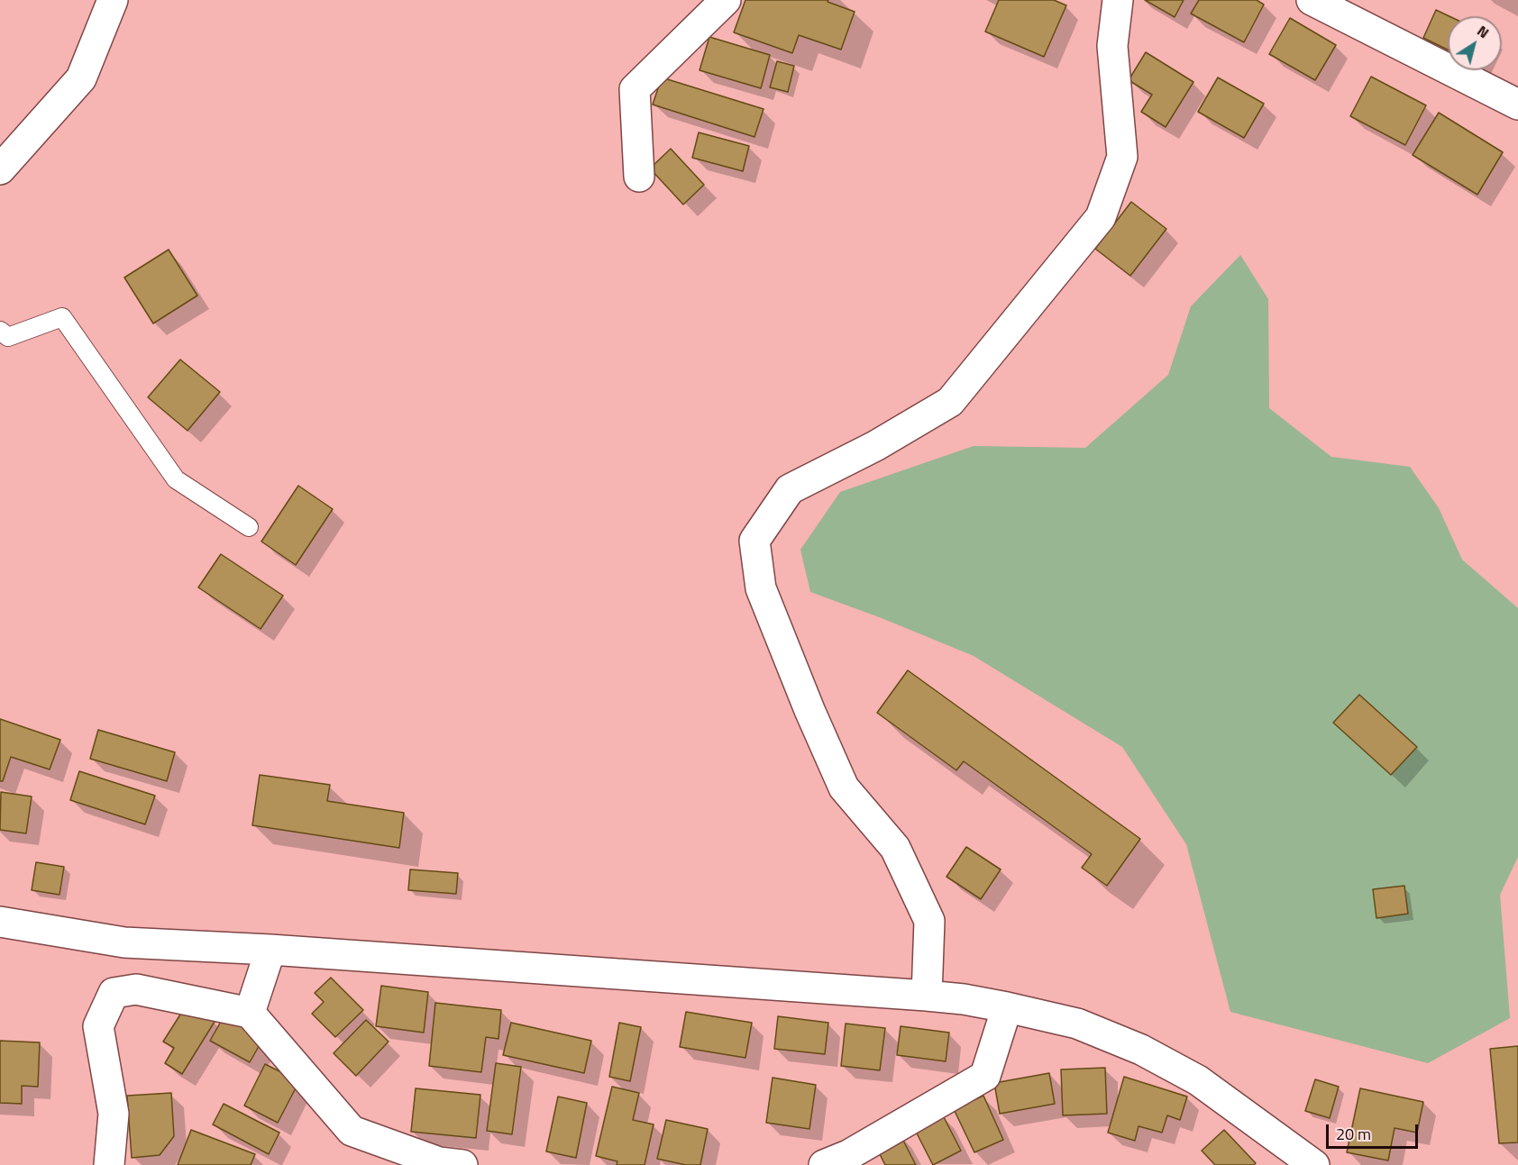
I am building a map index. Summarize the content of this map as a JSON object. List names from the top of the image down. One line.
{"scale_bar":"20 m","north":"top right"}
